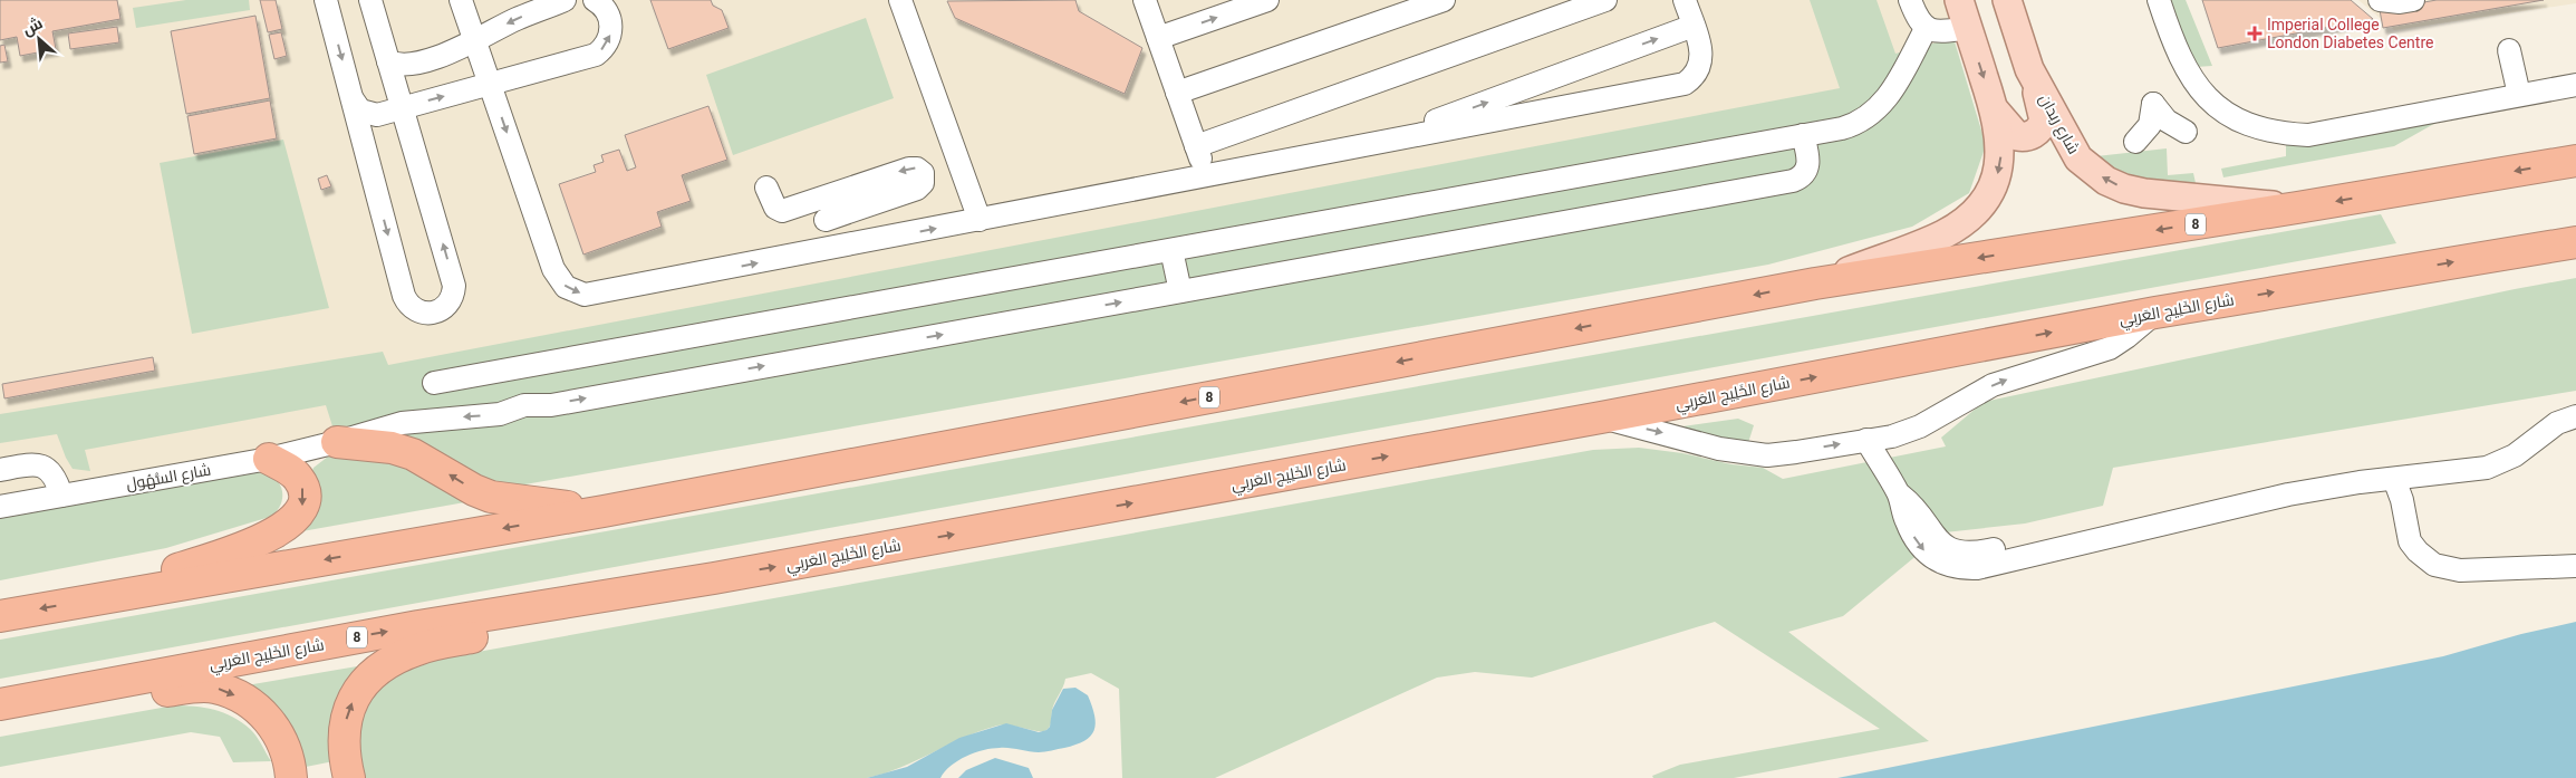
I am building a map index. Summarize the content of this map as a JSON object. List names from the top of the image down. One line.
{"streets":{"highway":["8","شارع الخَلِيج العَربِي"],"main road":["شارع ربدان"],"street":["شارع السُّهُول"]},"crossings":[["شارع ربدان","8"]],"one_way":["شارع ربدان"],"places":{"health":["Imperial College London Diabetes Centre"]},"north":"top left"}
